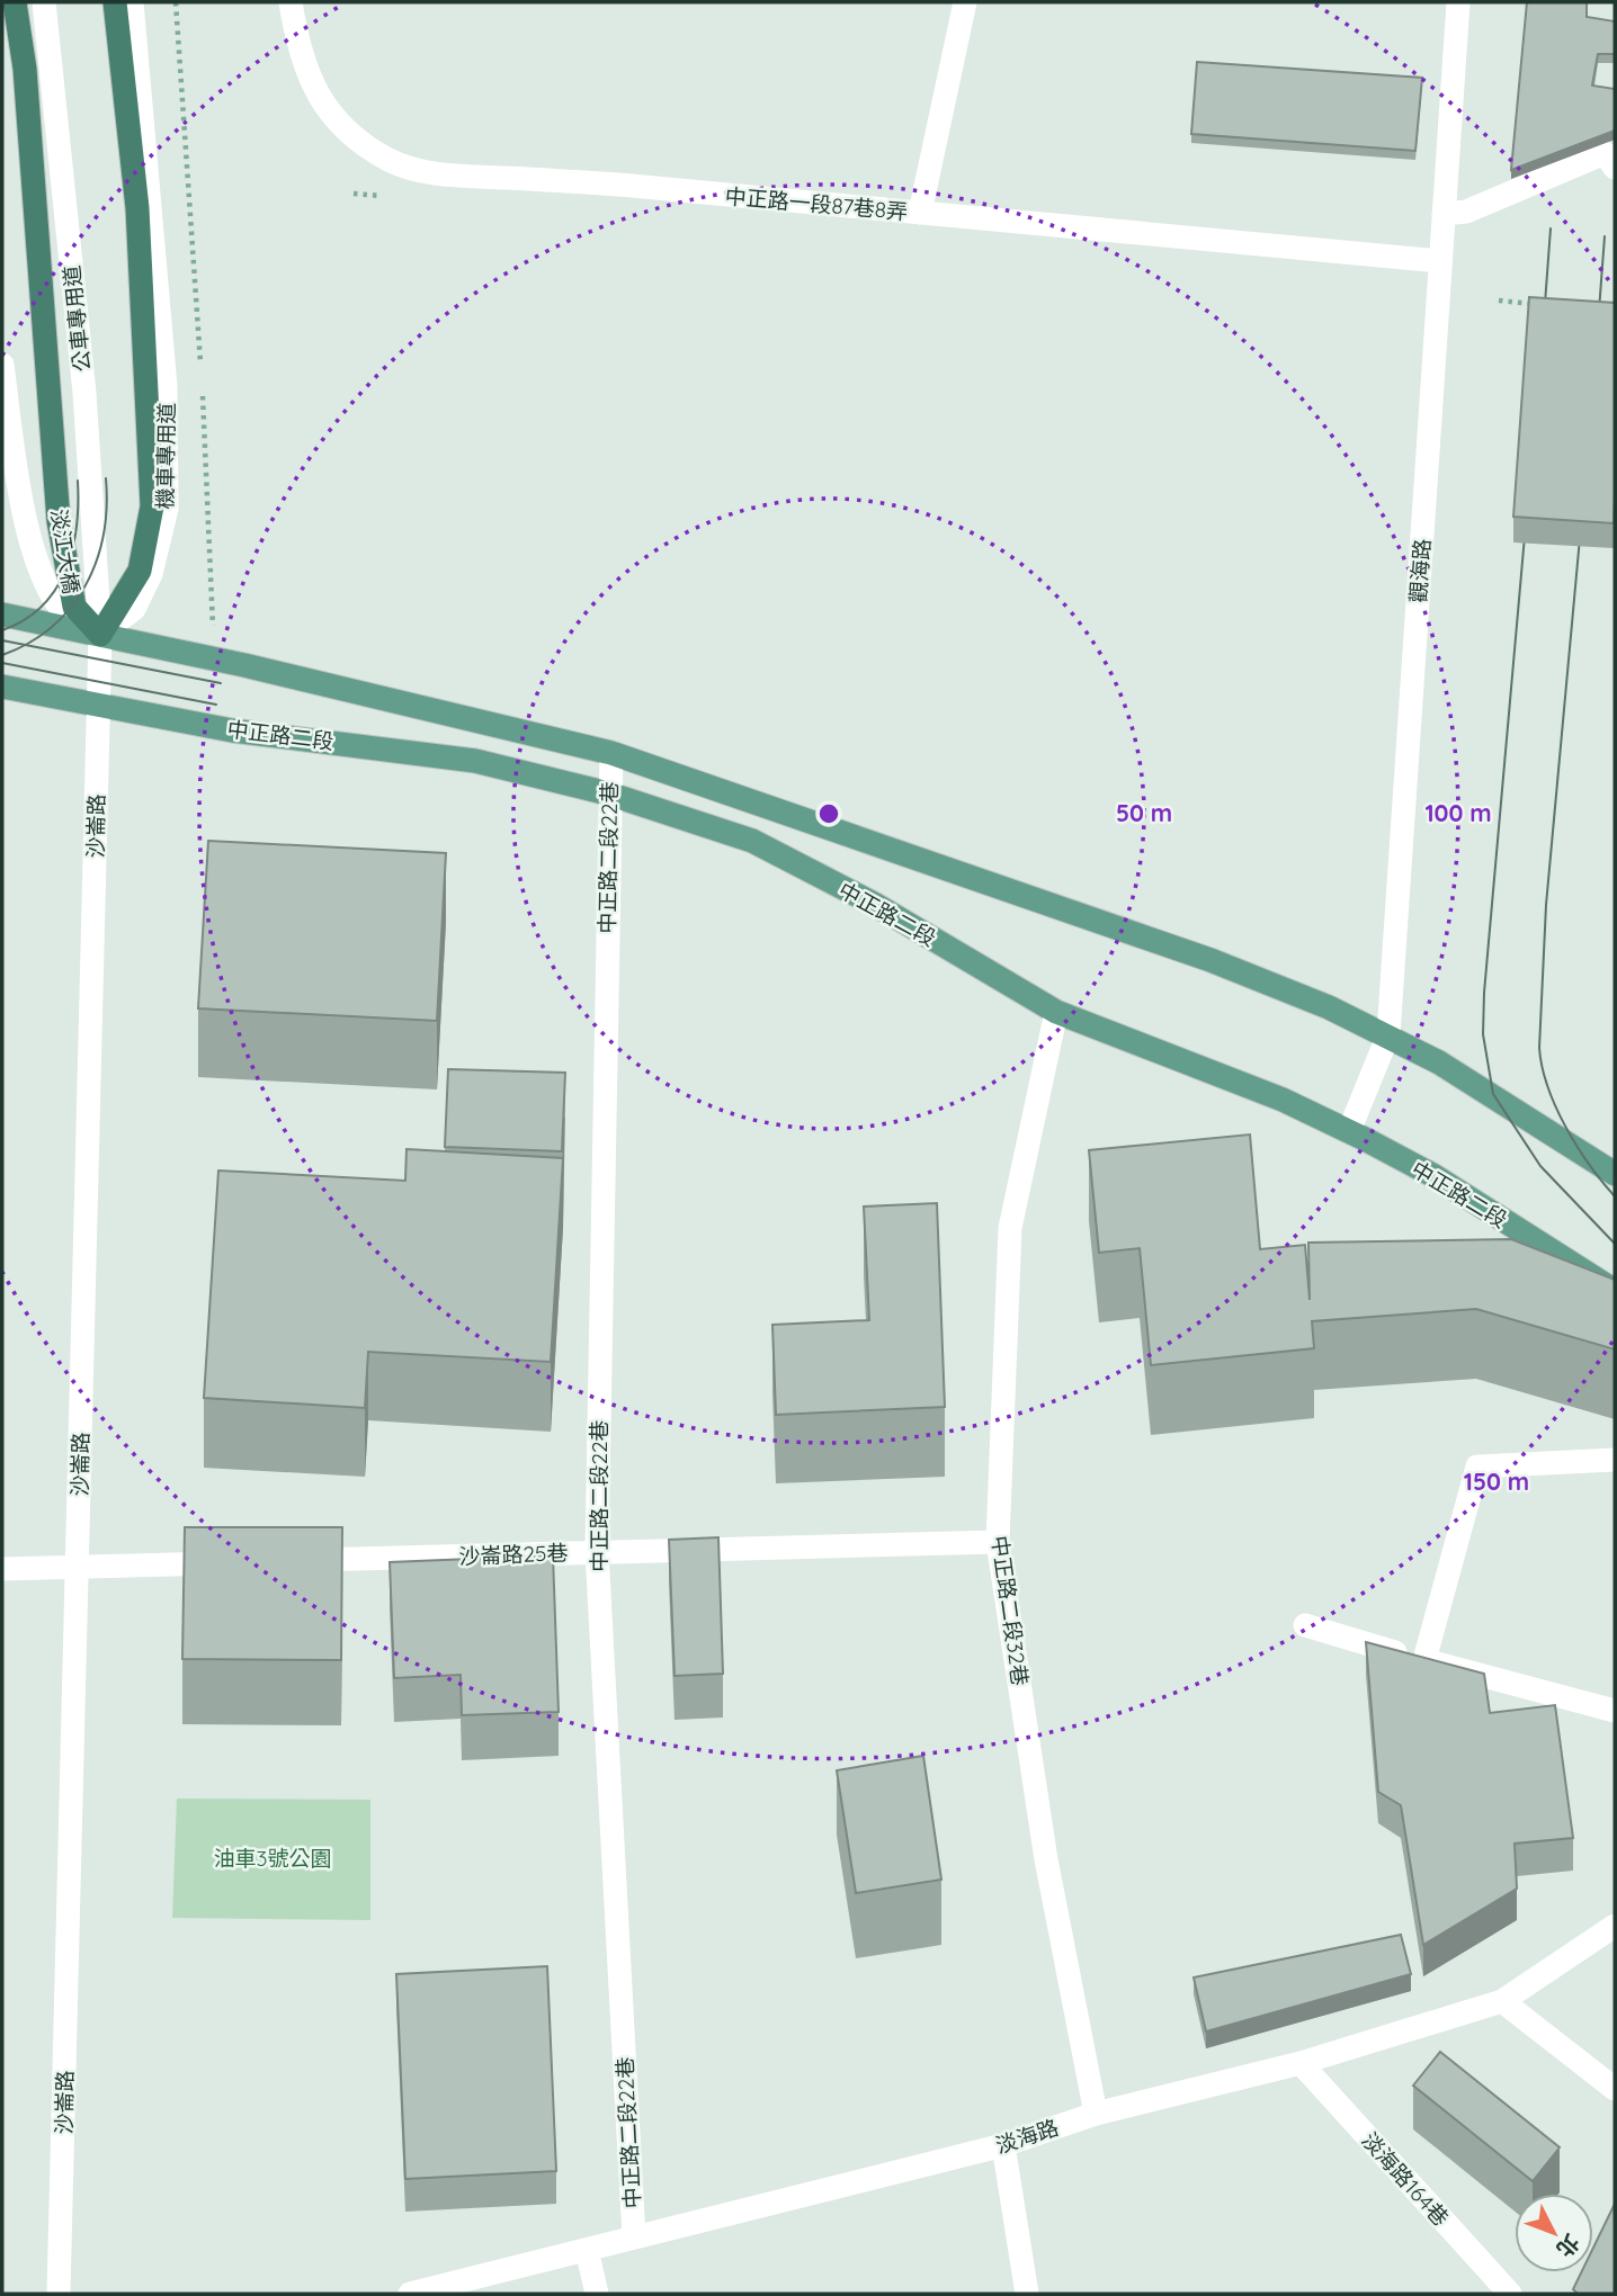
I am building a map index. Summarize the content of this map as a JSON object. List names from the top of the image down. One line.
{"streets":{"highway":["淡江大橋"],"main road":["中正路二段"],"street":["中正路一段87巷8弄","公車專用道","機車專用道","觀海路","沙崙路","中正路二段22巷","沙崙路25巷","中正路二段32巷","淡海路","淡海路164巷"]},"crossings":[["中正路一段87巷8弄","觀海路"],["公車專用道","機車專用道"],["公車專用道","淡江大橋"],["公車專用道","沙崙路"],["機車專用道","淡江大橋"],["機車專用道","沙崙路"],["淡江大橋","沙崙路"],["觀海路","中正路二段"],["中正路二段","沙崙路"],["中正路二段","中正路二段22巷"],["中正路二段","中正路二段32巷"],["中正路二段22巷","沙崙路25巷"],["中正路二段22巷","淡海路"],["沙崙路25巷","中正路二段32巷"],["中正路二段32巷","淡海路"],["淡海路","淡海路164巷"]],"parks":["油車3號公園"],"north":"bottom right","rings":["50 m","100 m","150 m"]}
